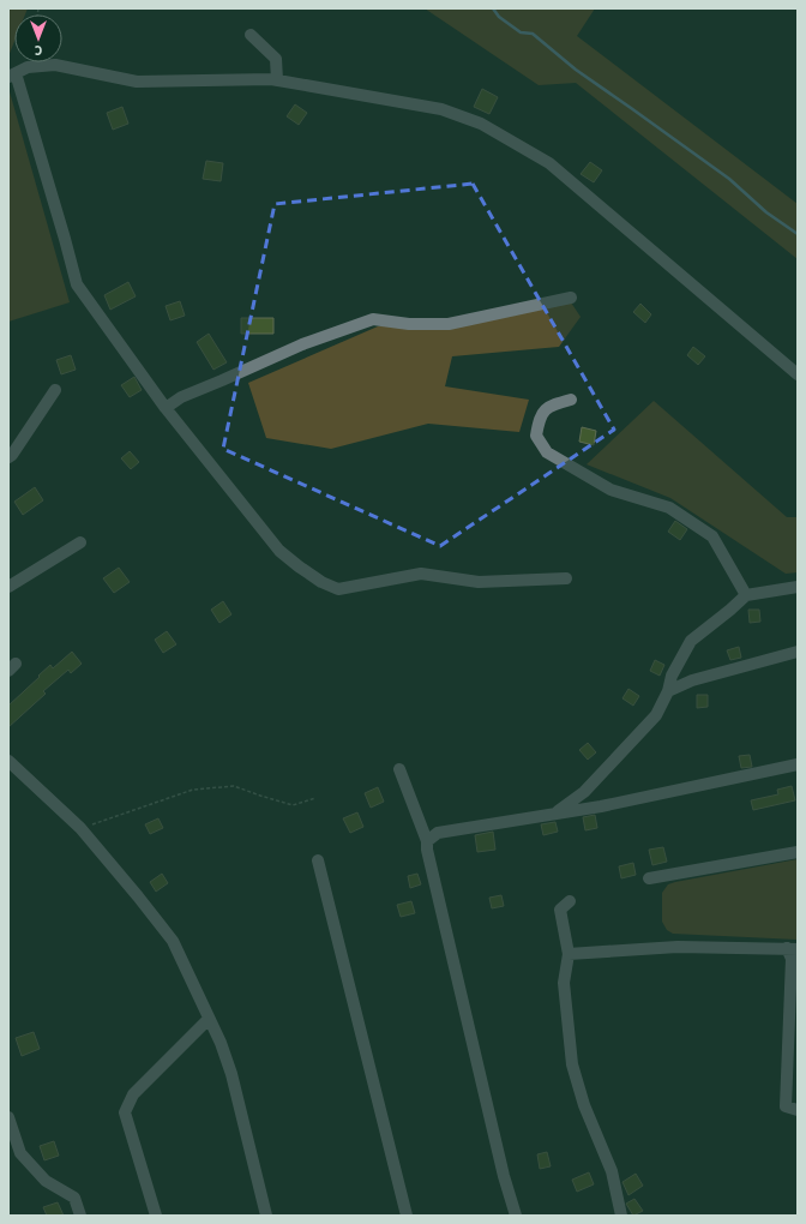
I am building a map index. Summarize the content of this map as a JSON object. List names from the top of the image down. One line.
{"north":"bottom"}
